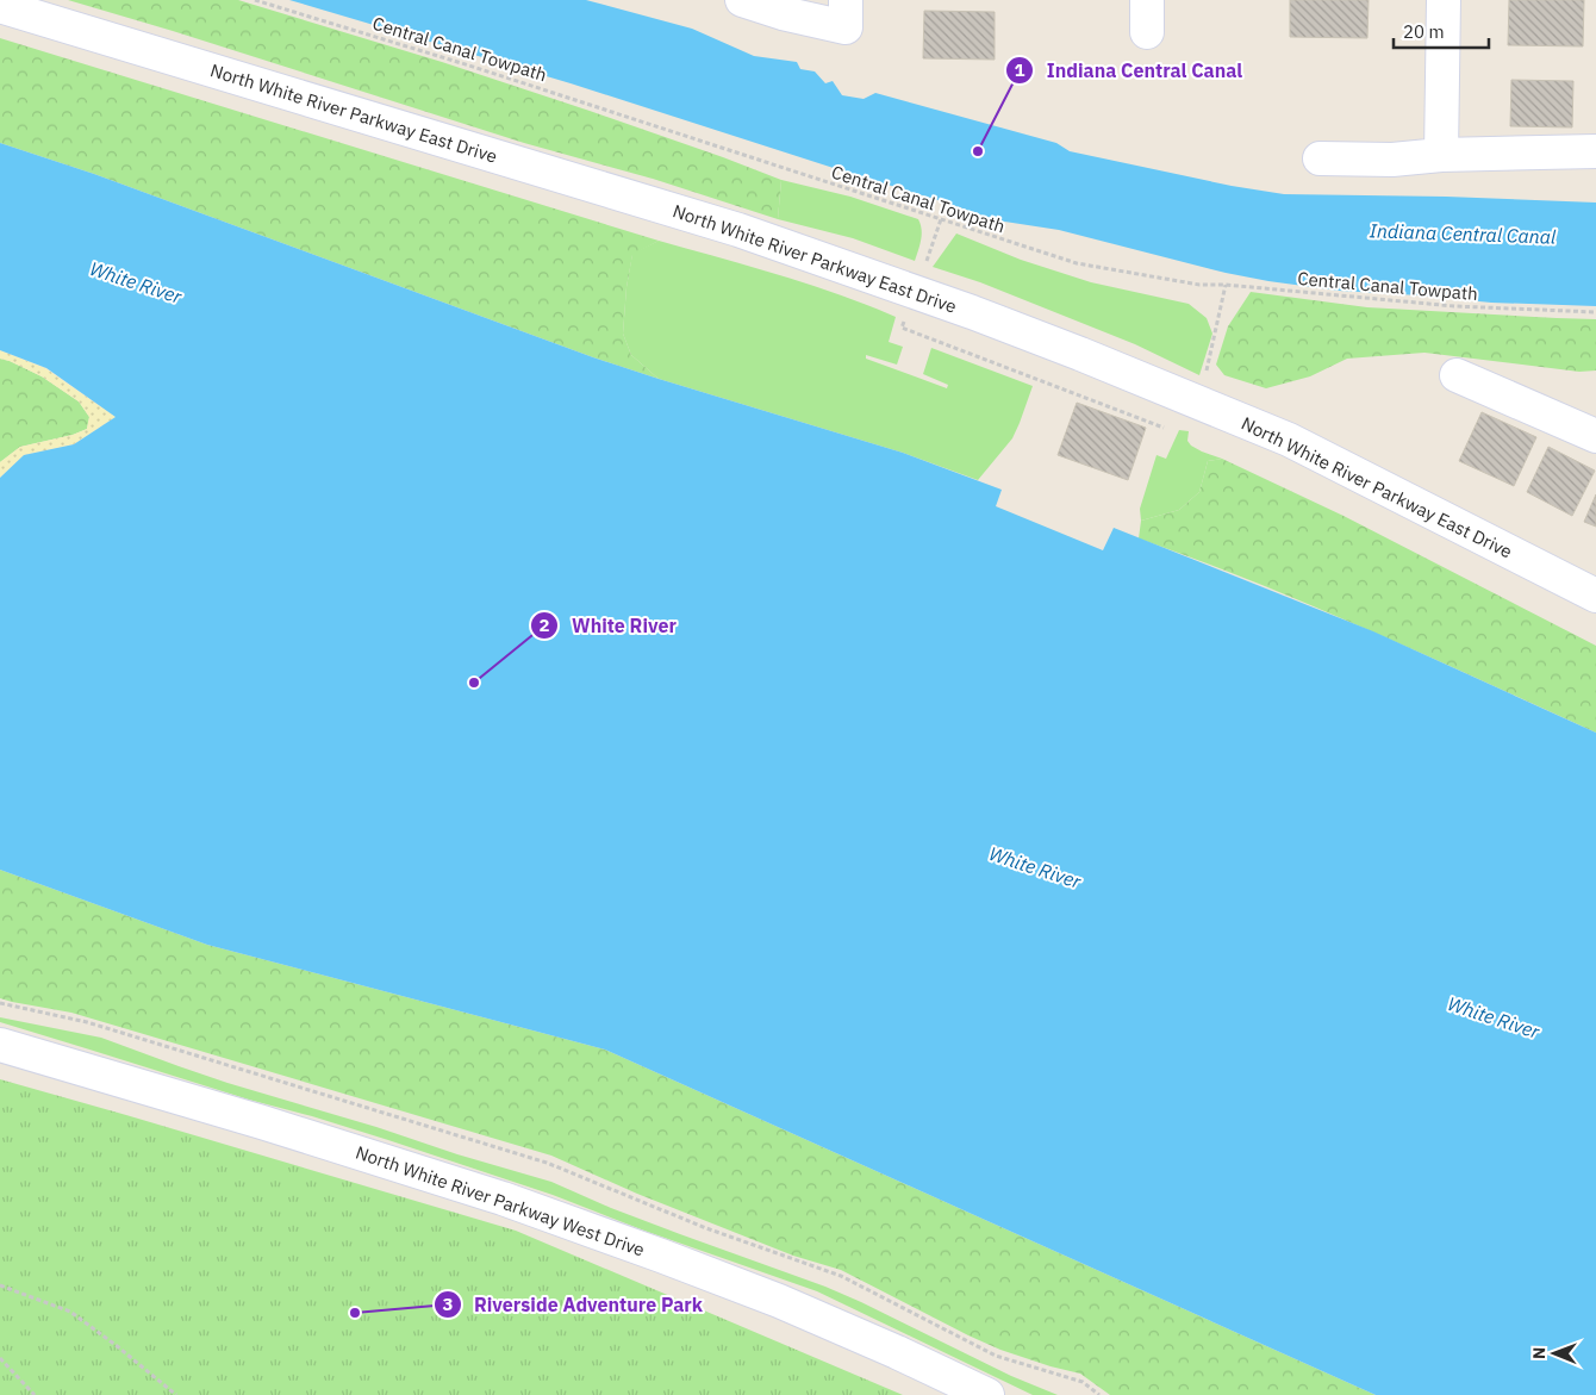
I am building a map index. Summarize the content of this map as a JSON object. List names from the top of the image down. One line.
{"streets":{"street":["North White River Parkway East Drive","North White River Parkway West Drive"],"path":["Central Canal Towpath"]},"water":["Indiana Central Canal","White River"],"places":["Indiana Central Canal","White River","Riverside Adventure Park"],"scale_bar":"20 m","north":"left"}
